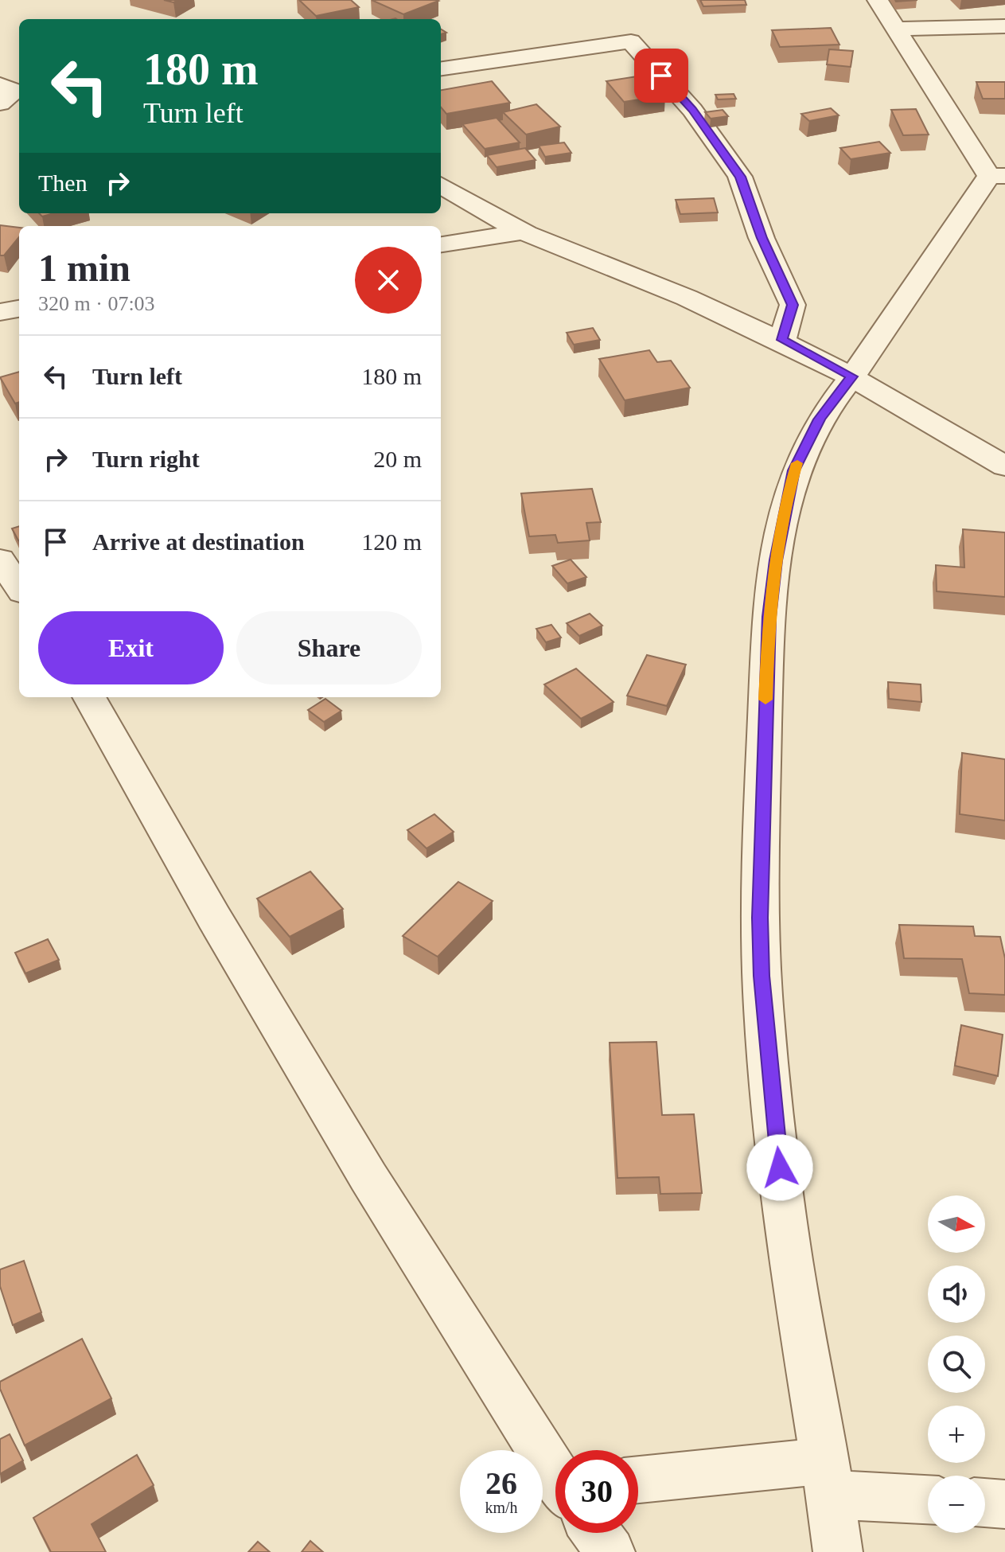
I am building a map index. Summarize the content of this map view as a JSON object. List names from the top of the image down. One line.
{"north":"right","page":{"turn":["180 m","Turn left"],"then":"Then","heading":["1 min","320 m · 07:03"],"list":[{"name":"Turn left","value":"180 m"},{"name":"Turn right","value":"20 m"},{"name":"Arrive at destination","value":"120 m"}],"buttons":["Exit","Share"],"map_buttons":["+","−"],"speed":"26 km/h","limit":"30"}}
